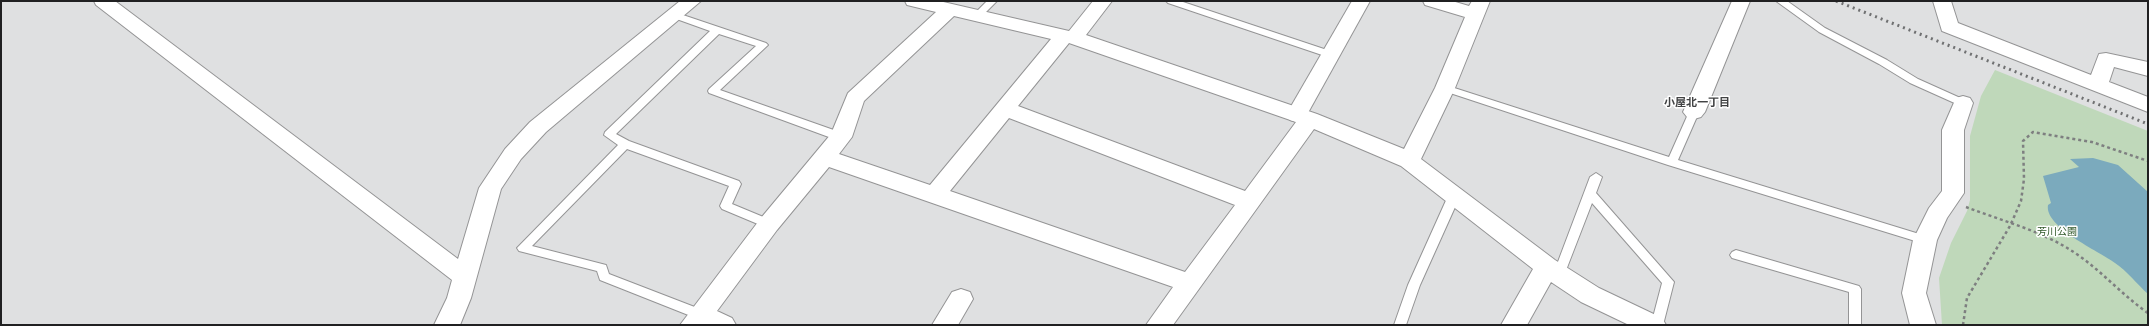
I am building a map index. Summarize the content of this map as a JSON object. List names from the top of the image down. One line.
{"districts":["小屋北一丁目"],"parks":["芳川公園"]}
